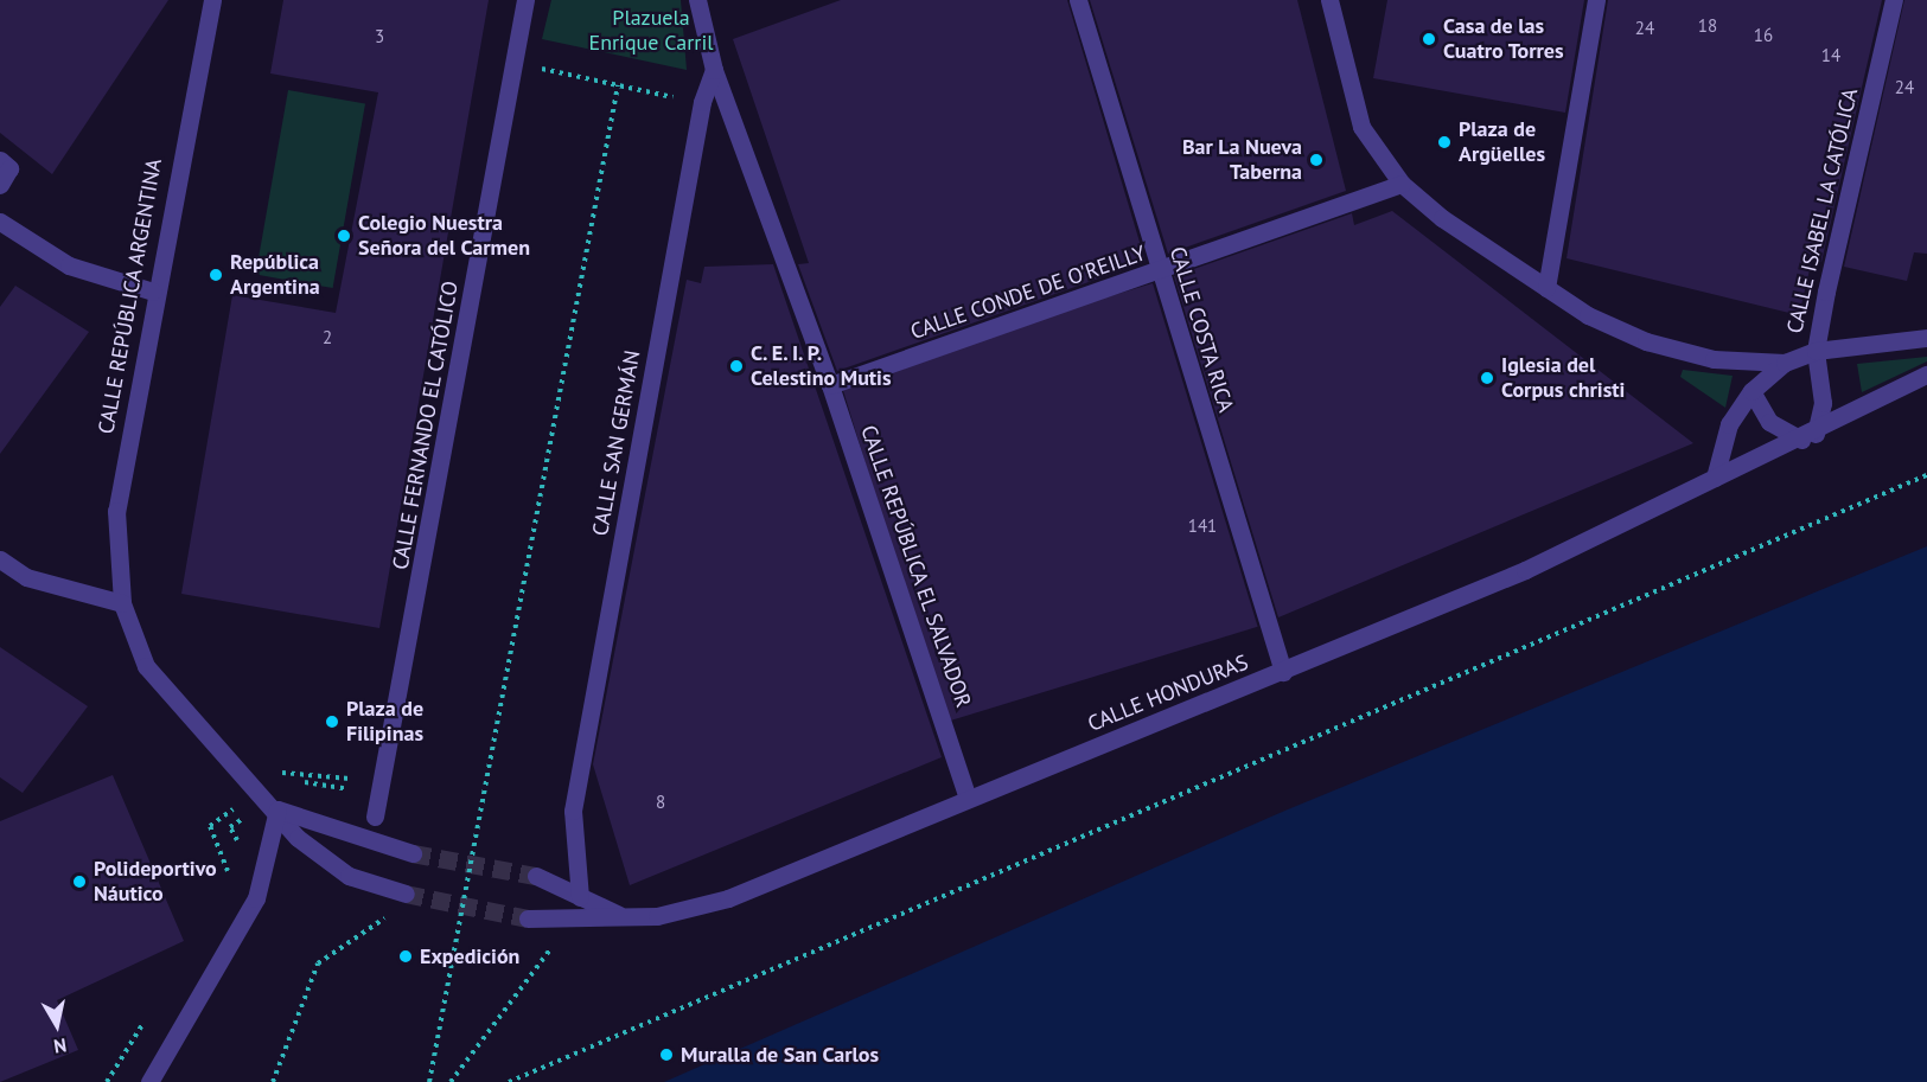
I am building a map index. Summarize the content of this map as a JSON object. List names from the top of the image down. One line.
{"streets":{"street":["CALLE ISABEL LA CATÓLICA","CALLE CONDE DE O'REILLY","CALLE REPÚBLICA ARGENTINA","CALLE COSTA RICA","CALLE FERNANDO EL CATÓLICO","CALLE SAN GERMÁN","CALLE REPÚBLICA EL SALVADOR","CALLE HONDURAS"]},"crossings":[["CALLE ISABEL LA CATÓLICA","CALLE HONDURAS"],["CALLE CONDE DE O'REILLY","CALLE COSTA RICA"],["CALLE CONDE DE O'REILLY","CALLE REPÚBLICA EL SALVADOR"],["CALLE COSTA RICA","CALLE HONDURAS"],["CALLE SAN GERMÁN","CALLE REPÚBLICA EL SALVADOR"],["CALLE REPÚBLICA EL SALVADOR","CALLE HONDURAS"]],"parks":["Plazuela Enrique Carril"],"places":["Casa de las Cuatro Torres","Plaza de Argüelles","Bar La Nueva Taberna","Colegio Nuestra Señora del Carmen","República Argentina","C. E. I. P. Celestino Mutis","Iglesia del Corpus christi","Plaza de Filipinas","Polideportivo Náutico","Expedición","Muralla de San Carlos"],"house_numbers":["18","24","16","3","14","24","2","141","8"],"north":"bottom"}
